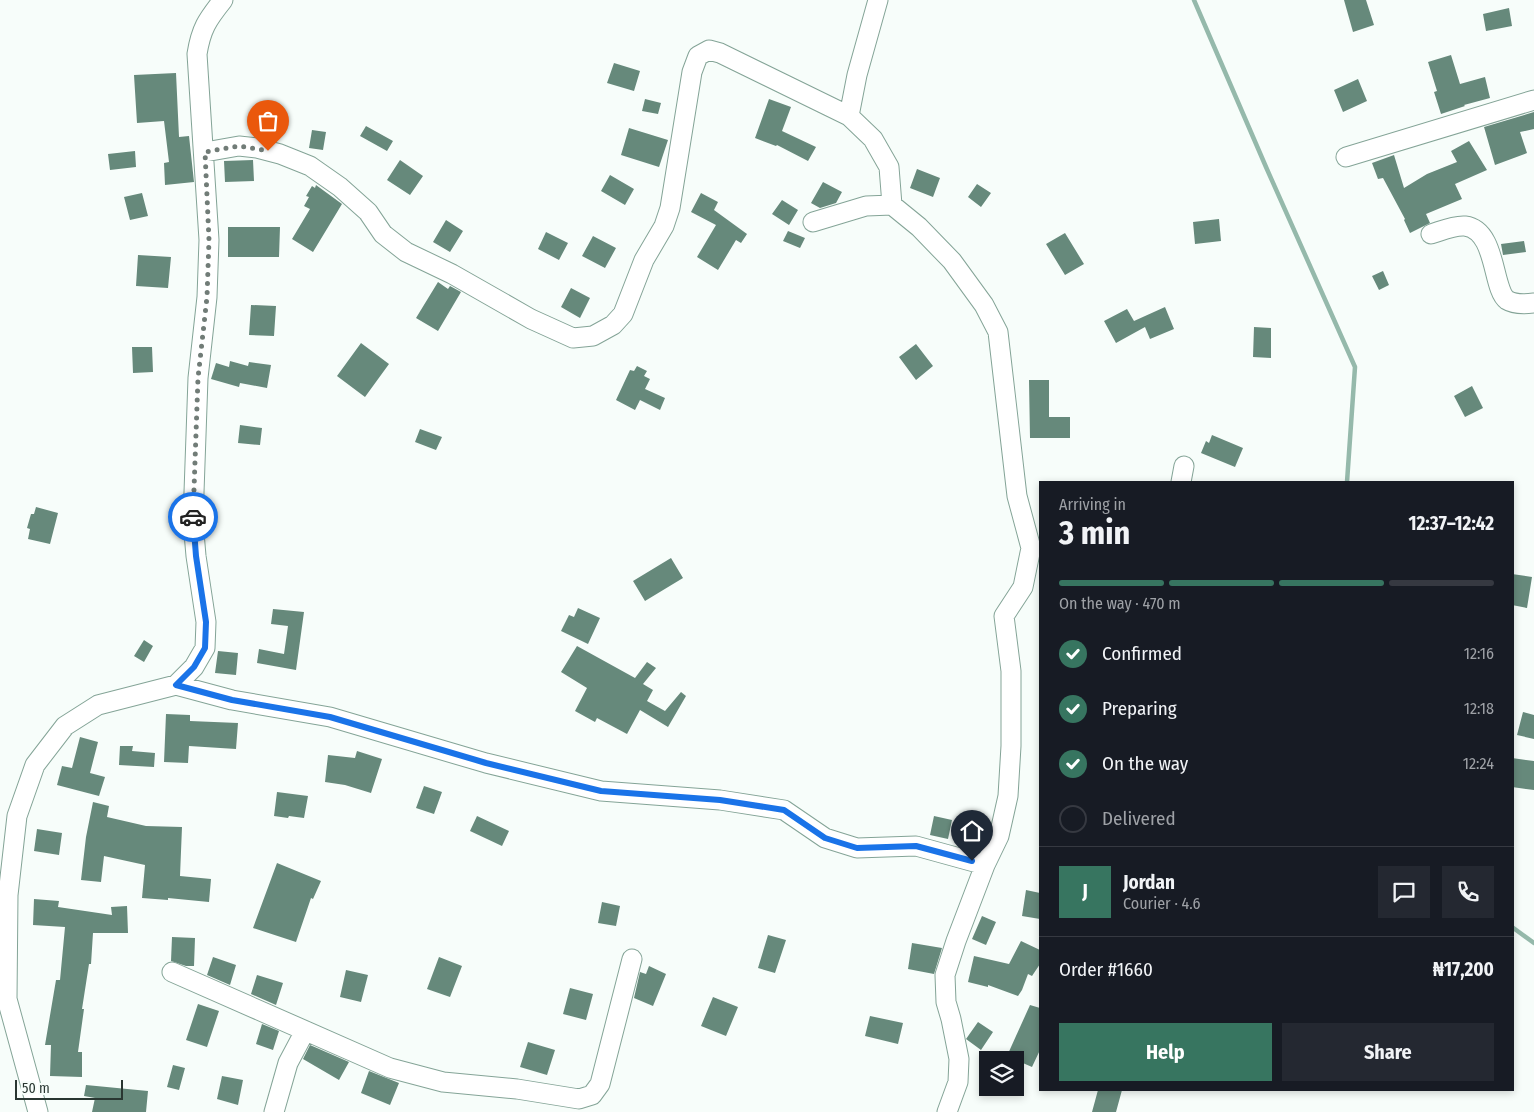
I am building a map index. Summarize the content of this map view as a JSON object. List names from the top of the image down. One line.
{"scale_bar":"50 m","page":{"heading":["3 min","Arriving in","12:37–12:42"],"panel":["Jordan","Courier · 4.6","Order #1660","₦17,200"],"bar":"On the way · 470 m","list":[["Confirmed","12:16"],["Preparing","12:18"],["On the way","12:24"],"Delivered"],"round":"J","buttons":["Help","Share"],"scale":"50 m"}}
